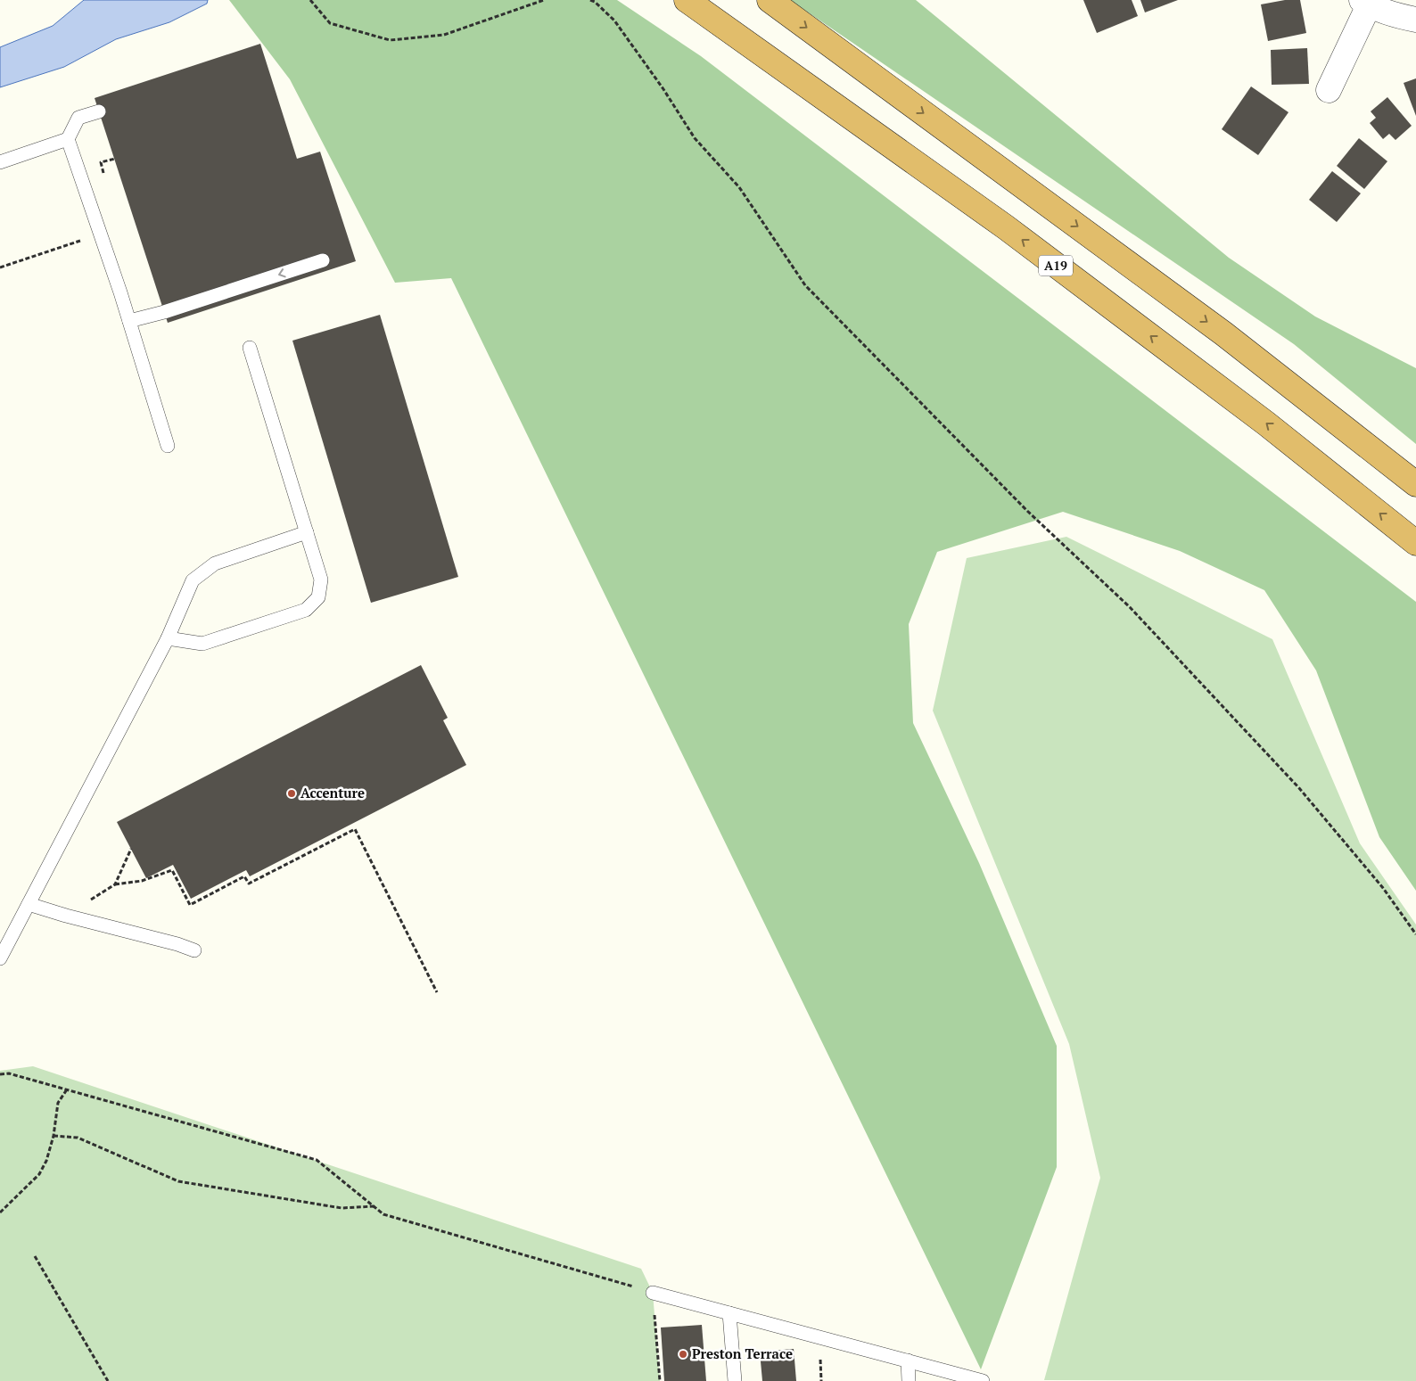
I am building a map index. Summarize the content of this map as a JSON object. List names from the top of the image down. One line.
{"streets":{"highway":["A19"]},"places":["Accenture","Preston Terrace"]}
